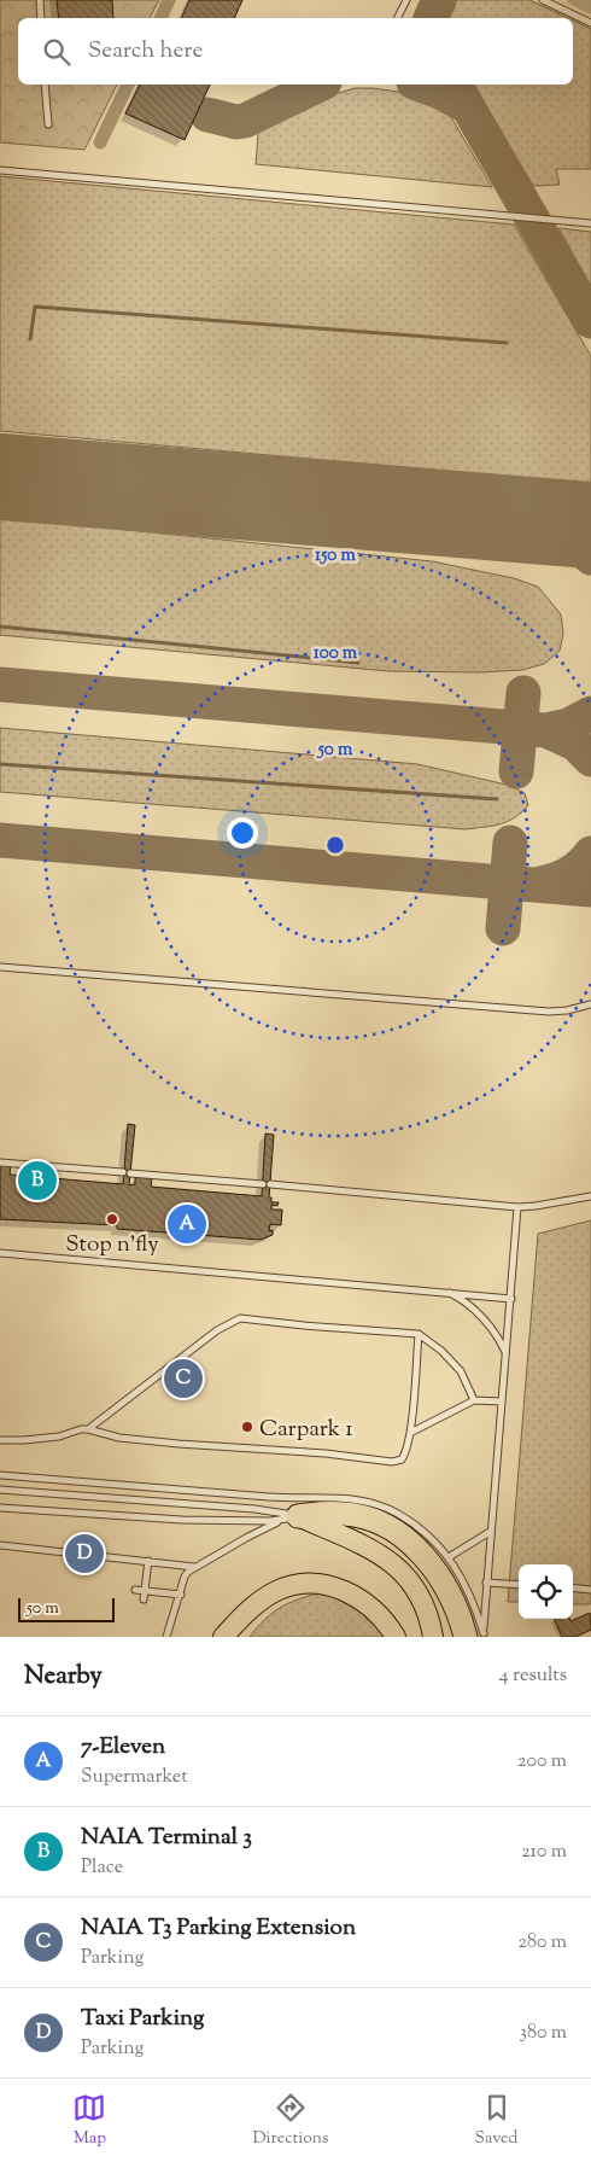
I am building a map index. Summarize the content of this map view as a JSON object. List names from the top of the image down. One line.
{"places":["Stop n'fly","Carpark 1"],"scale_bar":"50 m","page":{"search":"Search here","pins":["B","A","C","D"],"scale":"50 m","heading":["Nearby","4 results"],"list":[{"mark":"A","name":"7-Eleven","note":"Supermarket","value":"200 m"},{"mark":"B","name":"NAIA Terminal 3","note":"Place","value":"210 m"},{"mark":"C","name":"NAIA T3 Parking Extension","note":"Parking","value":"280 m"},{"mark":"D","name":"Taxi Parking","note":"Parking","value":"380 m"}],"nav":["Map","Directions","Saved"]},"rings":["150 m","100 m","50 m"]}
